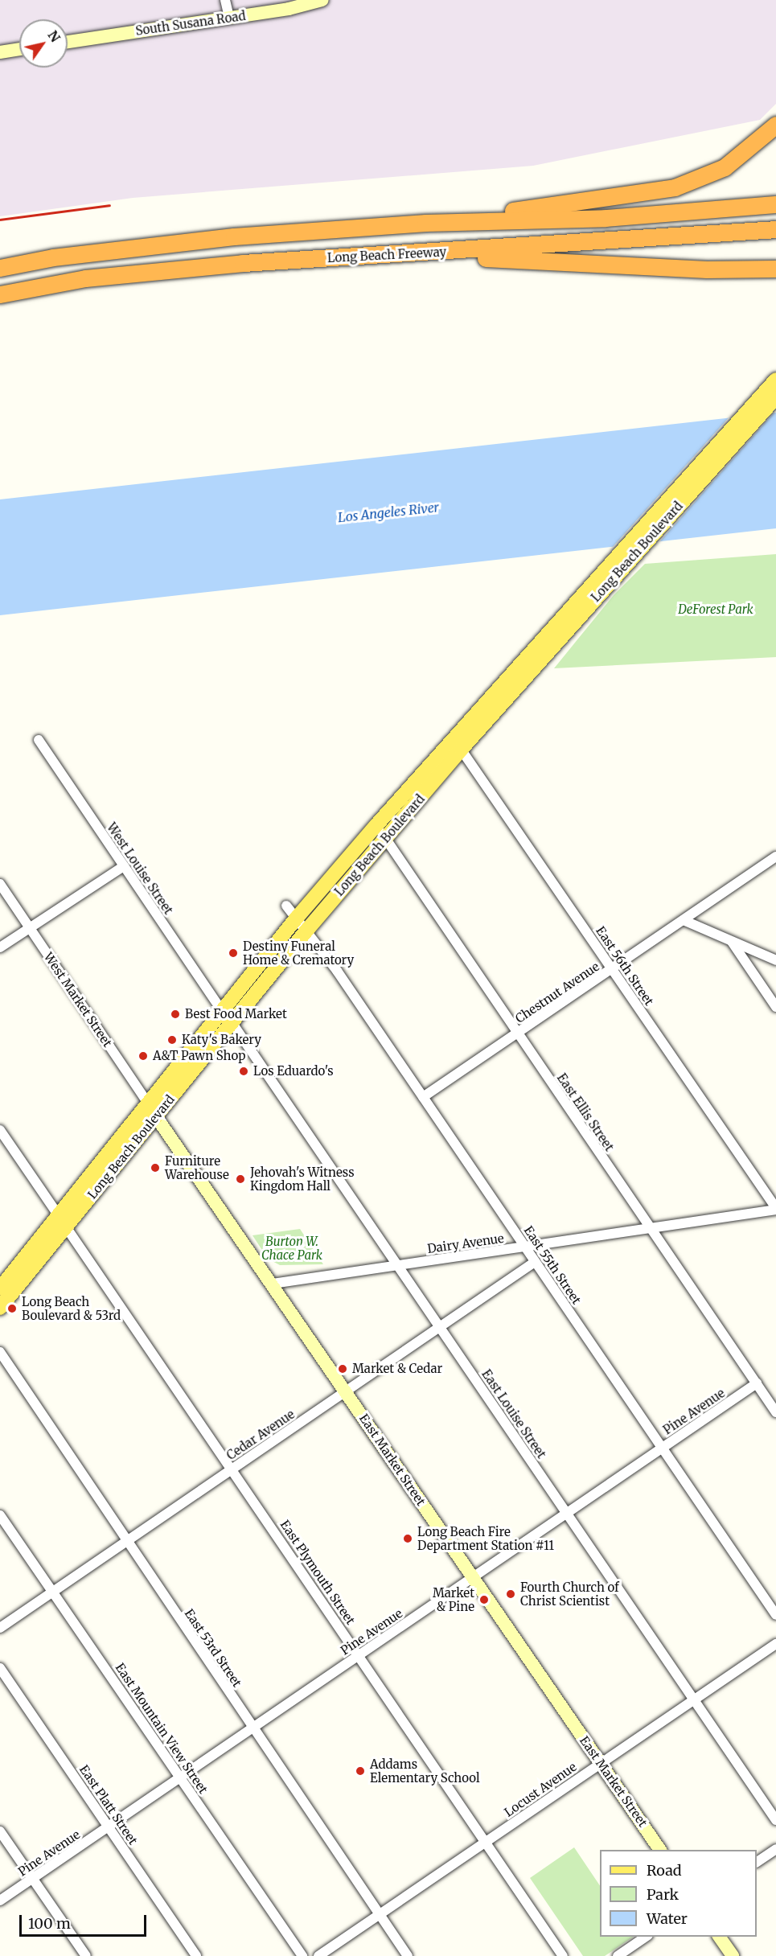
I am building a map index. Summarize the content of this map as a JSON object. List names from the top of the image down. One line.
{"streets":{"highway":["Long Beach Freeway"],"main road":["Long Beach Boulevard"],"street":["South Susana Road","West Louise Street","East 56th Street","Chestnut Avenue","West Market Street","East Ellis Street","Dairy Avenue","East 55th Street","Pine Avenue","East Louise Street","Cedar Avenue","East Market Street","East Plymouth Street","East 53rd Street","East Mountain View Street","Locust Avenue","East Platt Street"]},"crossings":[["Long Beach Boulevard","West Louise Street"],["Long Beach Boulevard","East 56th Street"],["Long Beach Boulevard","West Market Street"],["Long Beach Boulevard","East Ellis Street"],["Long Beach Boulevard","East 55th Street"],["Long Beach Boulevard","East Louise Street"],["Long Beach Boulevard","East Market Street"],["Long Beach Boulevard","East Plymouth Street"],["East 56th Street","Chestnut Avenue"],["East 56th Street","Dairy Avenue"],["Chestnut Avenue","East Ellis Street"],["Chestnut Avenue","East 55th Street"],["West Market Street","East Market Street"],["East Ellis Street","Dairy Avenue"],["East Ellis Street","Pine Avenue"],["Dairy Avenue","East 55th Street"],["Dairy Avenue","East Louise Street"],["Dairy Avenue","East Market Street"],["East 55th Street","Pine Avenue"],["East 55th Street","Cedar Avenue"],["Pine Avenue","East Louise Street"],["Pine Avenue","East Market Street"],["Pine Avenue","East Plymouth Street"],["Pine Avenue","East 53rd Street"],["Pine Avenue","East Mountain View Street"],["Pine Avenue","East Platt Street"],["East Louise Street","Cedar Avenue"],["East Louise Street","Locust Avenue"],["Cedar Avenue","East Market Street"],["Cedar Avenue","East Plymouth Street"],["Cedar Avenue","East 53rd Street"],["Cedar Avenue","East Mountain View Street"],["East Market Street","Locust Avenue"],["East Plymouth Street","Locust Avenue"],["East 53rd Street","Locust Avenue"]],"water":["Los Angeles River"],"parks":["DeForest Park","Burton W. Chace Park"],"places":["Destiny Funeral Home & Crematory","Best Food Market","Katy's Bakery","A&T Pawn Shop","Los Eduardo's","Furniture Warehouse","Jehovah's Witness Kingdom Hall","Long Beach Boulevard & 53rd","Market & Cedar","Long Beach Fire Department Station #11","Fourth Church of Christ Scientist","Market & Pine","Addams Elementary School"],"legend":["Road","Park","Water"],"scale_bar":"100 m","north":"top right"}
